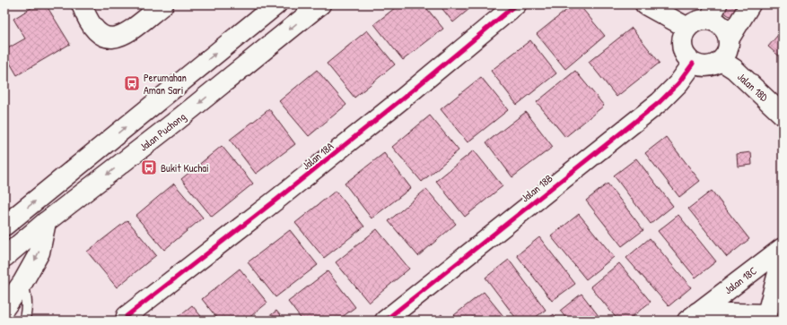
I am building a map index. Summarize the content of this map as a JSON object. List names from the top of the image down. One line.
{"streets":{"street":["Jalan 18D","Jalan Puchong","Jalan 18A","Jalan 18B","Jalan 18C"]},"crossings":[["Jalan 18D","Jalan 18B"]],"places":{"bus stop":["Perumahan Aman Sari","Bukit Kuchai"]}}
